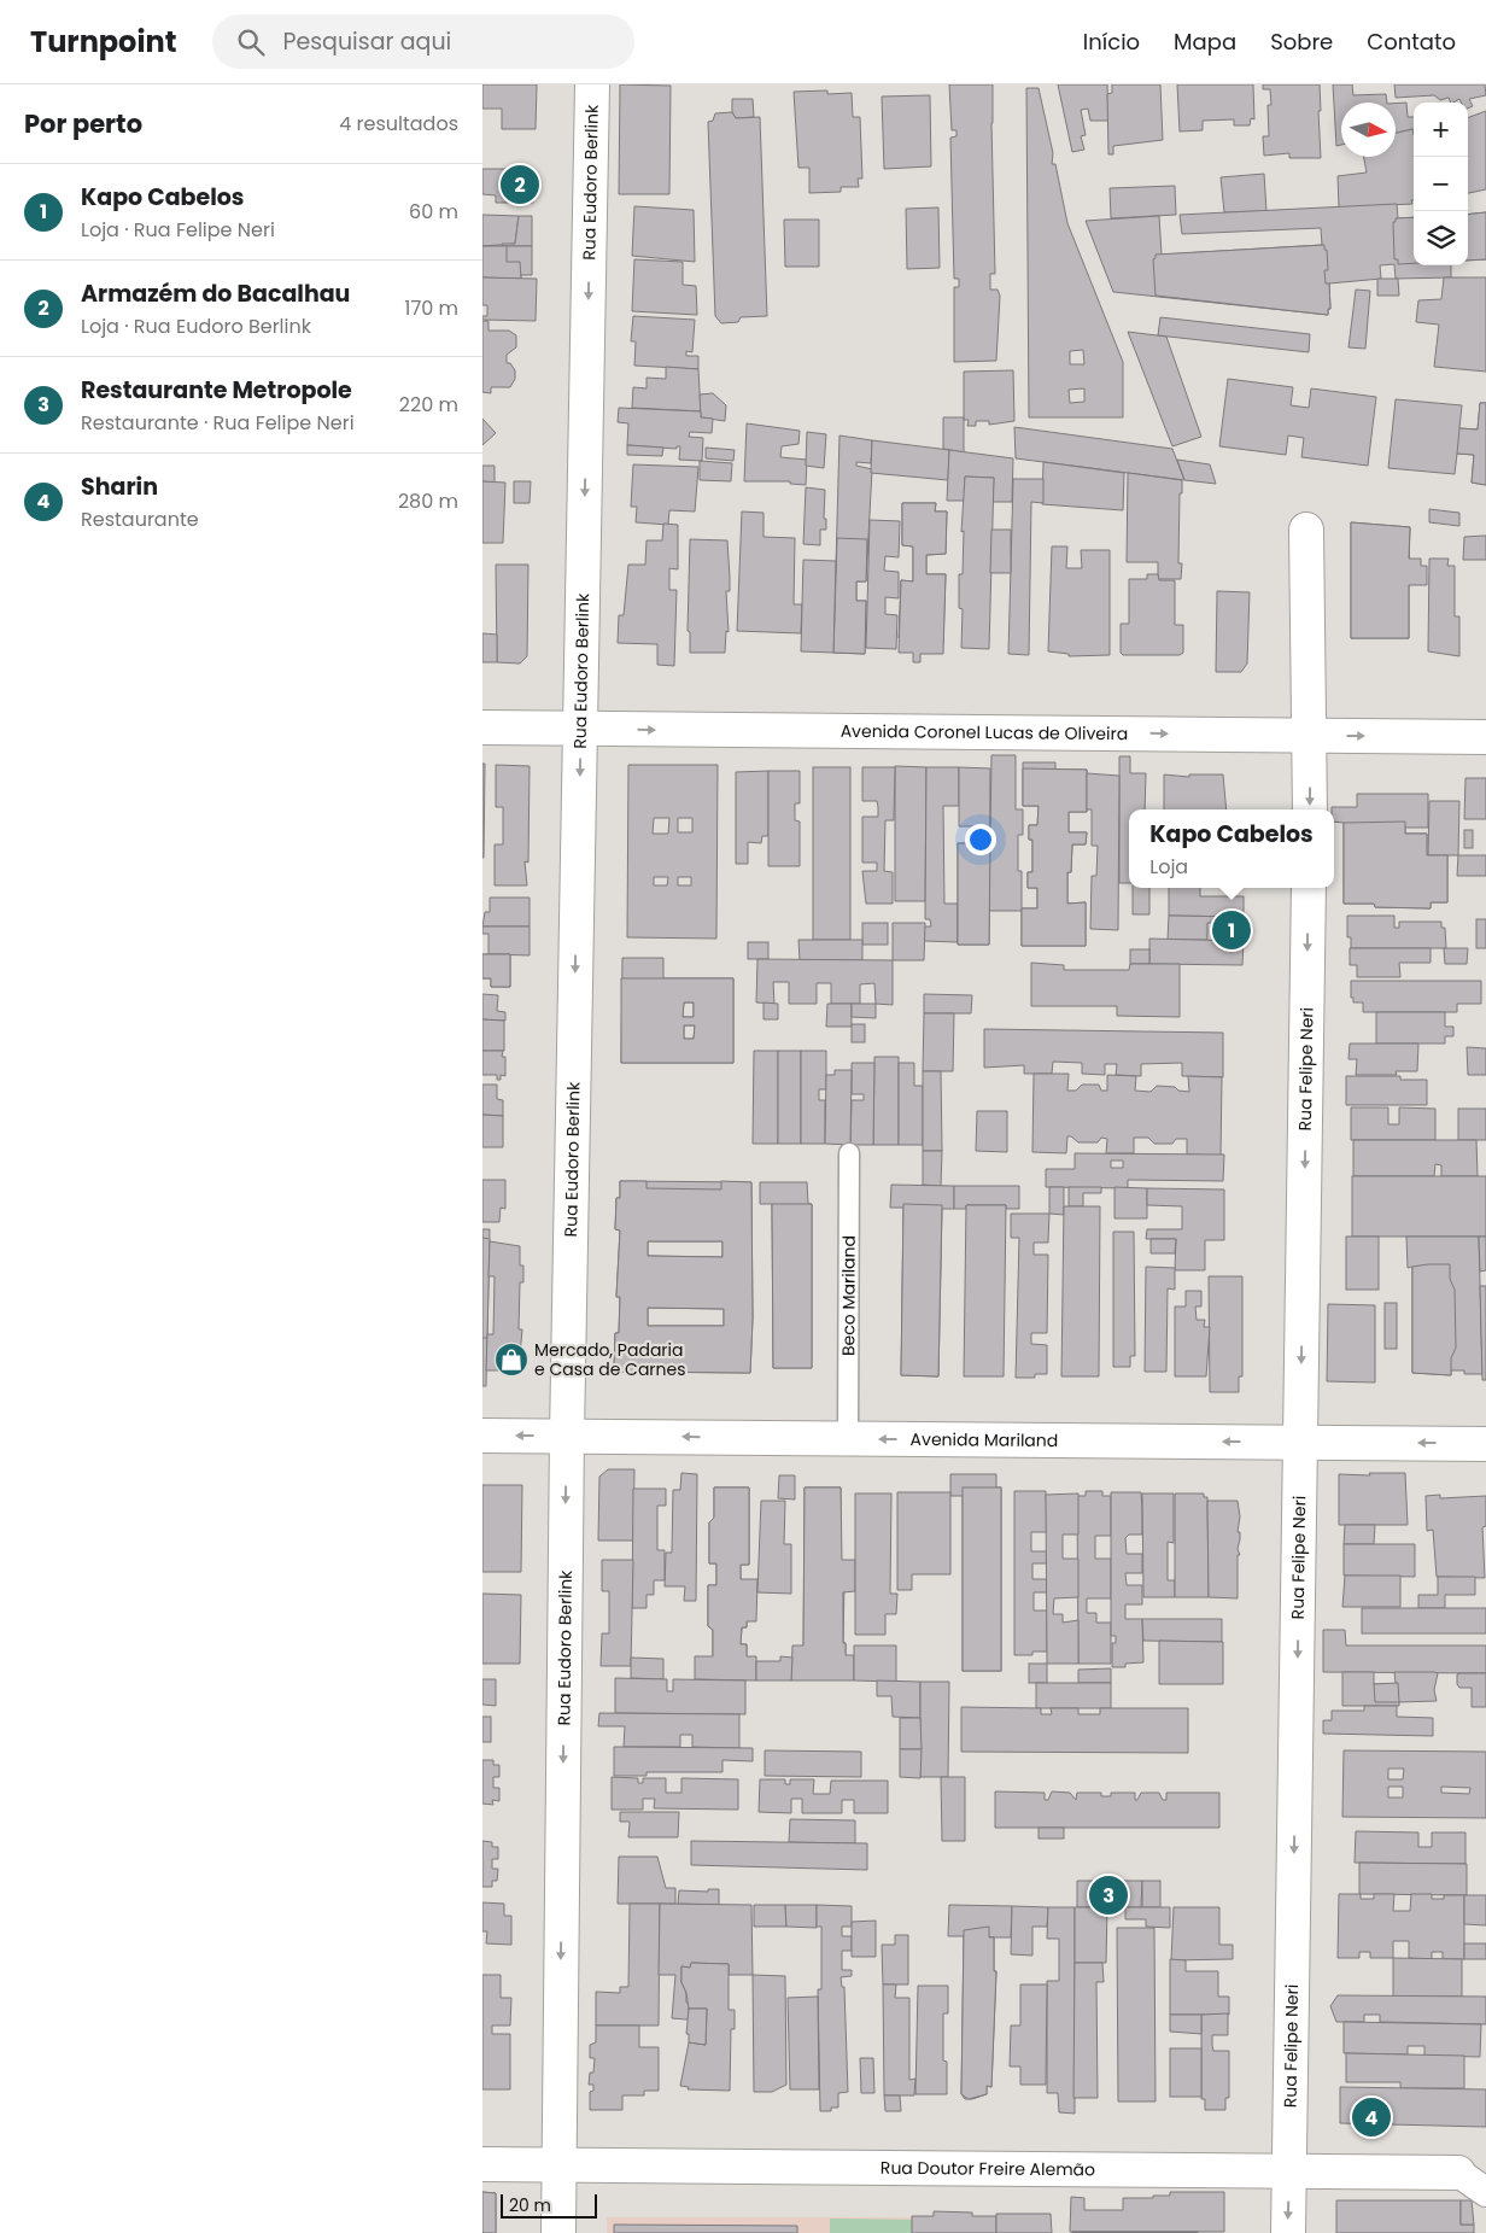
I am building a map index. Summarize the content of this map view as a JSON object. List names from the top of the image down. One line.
{"streets":{"street":["Rua Eudoro Berlink","Avenida Coronel Lucas de Oliveira","Rua Felipe Neri","Avenida Mariland","Rua Doutor Freire Alemão"],"lane":["Beco Mariland"]},"crossings":[["Rua Eudoro Berlink","Avenida Coronel Lucas de Oliveira"],["Rua Eudoro Berlink","Avenida Mariland"],["Rua Eudoro Berlink","Rua Doutor Freire Alemão"],["Rua Felipe Neri","Avenida Mariland"],["Rua Felipe Neri","Rua Doutor Freire Alemão"],["Beco Mariland","Avenida Mariland"]],"one_way":["Rua Eudoro Berlink","Avenida Coronel Lucas de Oliveira","Rua Felipe Neri","Avenida Mariland"],"places":{"shop":["Mercado, Padaria e Casa de Carnes"]},"scale_bar":"20 m","north":"right","page":{"header":"Turnpoint","search":"Pesquisar aqui","nav":["Início","Mapa","Sobre","Contato"],"heading":["Por perto","4 resultados"],"map_buttons":["+","−"],"list":[{"mark":"1","name":"Kapo Cabelos","note":"Loja · Rua Felipe Neri","value":"60 m"},{"mark":"2","name":"Armazém do Bacalhau","note":"Loja · Rua Eudoro Berlink","value":"170 m"},{"mark":"3","name":"Restaurante Metropole","note":"Restaurante · Rua Felipe Neri","value":"220 m"},{"mark":"4","name":"Sharin","note":"Restaurante","value":"280 m"}],"pins":["2","1","3","4"],"popup":["Kapo Cabelos","Loja"],"scale":"20 m"}}
